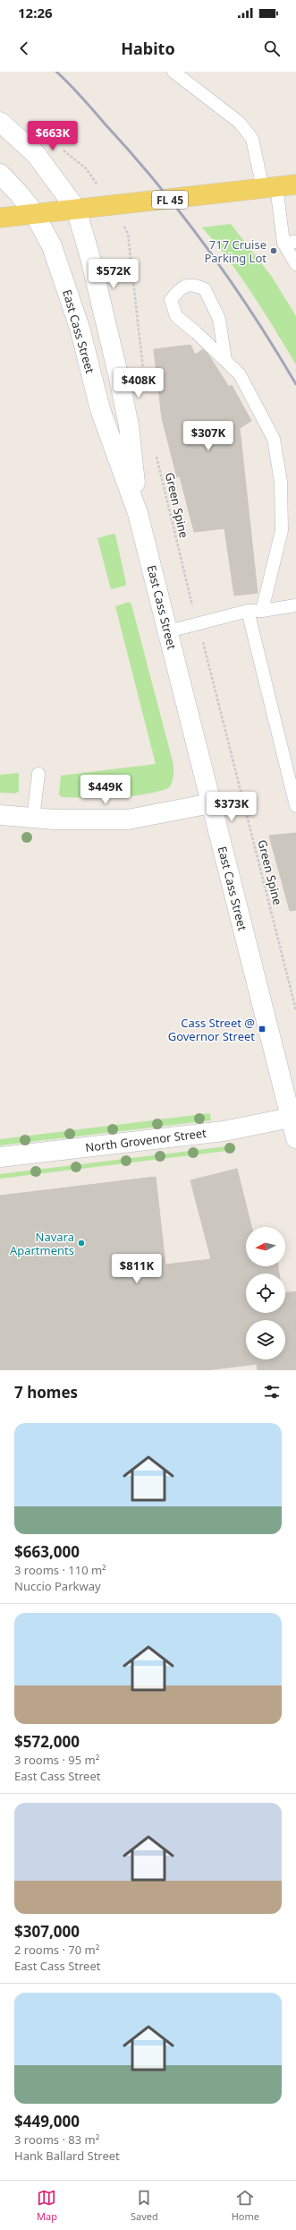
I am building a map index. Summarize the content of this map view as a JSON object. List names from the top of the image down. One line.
{"streets":{"main road":["FL 45","East Cass Street","North Grovenor Street"],"path":["Green Spine"]},"crossings":[["FL 45","East Cass Street"],["East Cass Street","North Grovenor Street"]],"places":{"other":["717 Cruise Parking Lot","Navara Apartments"],"transit":["Cass Street @ Governor Street"]},"north":"left","page":{"status":"12:26","header":"Habito","price":["$663K","$572K","$408K","$307K","$449K","$373K","$811K"],"heading":"7 homes","list":[{"name":"$663,000","note":"3 rooms · 110 m² · Nuccio Parkway"},{"name":"$572,000","note":"3 rooms · 95 m² · East Cass Street"},{"name":"$307,000","note":"2 rooms · 70 m² · East Cass Street"},{"name":"$449,000","note":"3 rooms · 83 m² · Hank Ballard Street"}],"tabs":["Map","Saved","Home"]}}
